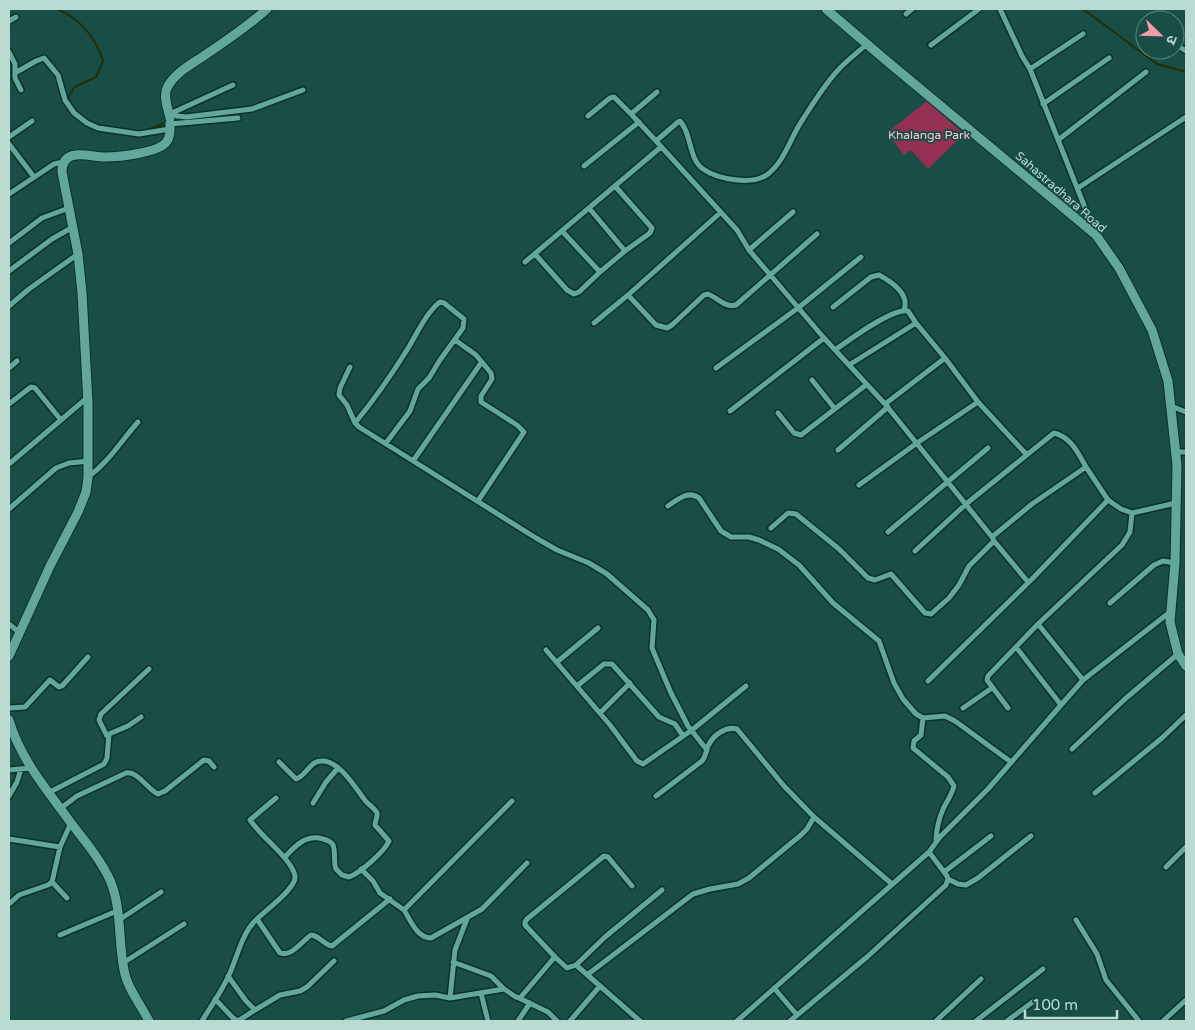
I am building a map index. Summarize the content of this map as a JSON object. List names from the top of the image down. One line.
{"streets":{"street":["Sahastradhara Road"]},"parks":["Khalanga Park"],"scale_bar":"100 m","north":"bottom right"}
